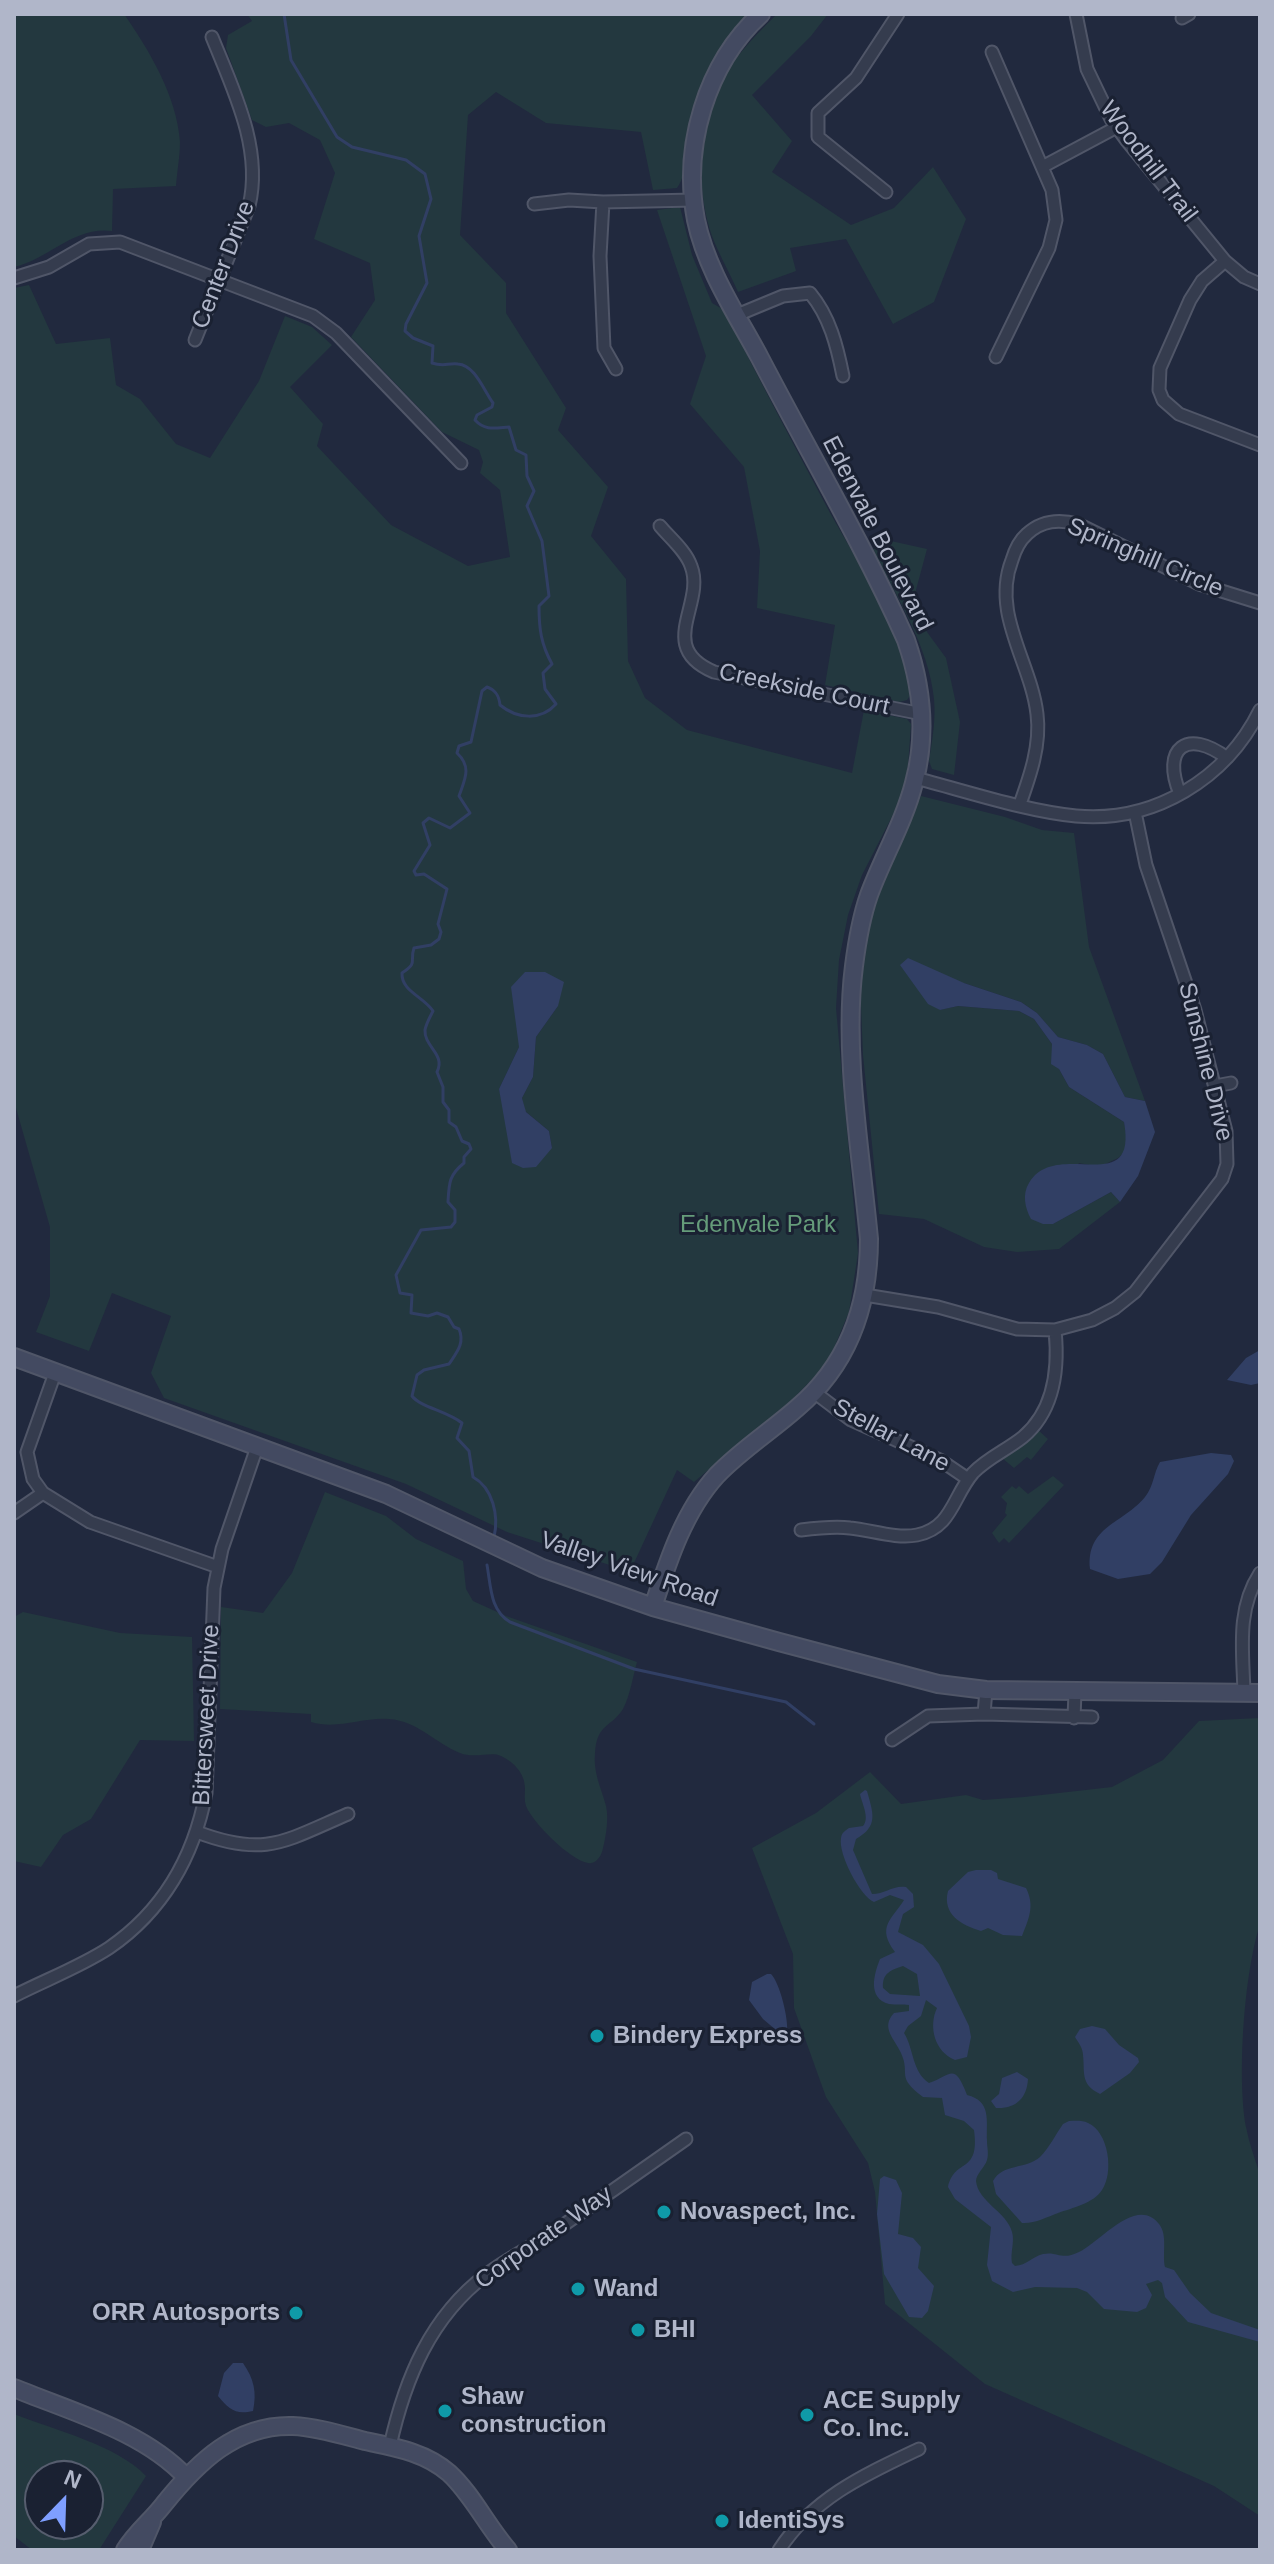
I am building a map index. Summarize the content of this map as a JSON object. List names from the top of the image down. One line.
{"streets":{"street":["Woodhill Trail","Center Drive","Edenvale Boulevard","Springhill Circle","Creekside Court","Sunshine Drive","Stellar Lane","Valley View Road","Bittersweet Drive","Corporate Way"]},"crossings":[["Edenvale Boulevard","Creekside Court"],["Edenvale Boulevard","Sunshine Drive"],["Edenvale Boulevard","Stellar Lane"],["Edenvale Boulevard","Valley View Road"],["Valley View Road","Bittersweet Drive"]],"parks":["Edenvale Park"],"places":["Bindery Express","Novaspect, Inc.","Wand","ORR Autosports","BHI","Shaw construction","ACE Supply Co. Inc.","IdentiSys"],"north":"top right"}
